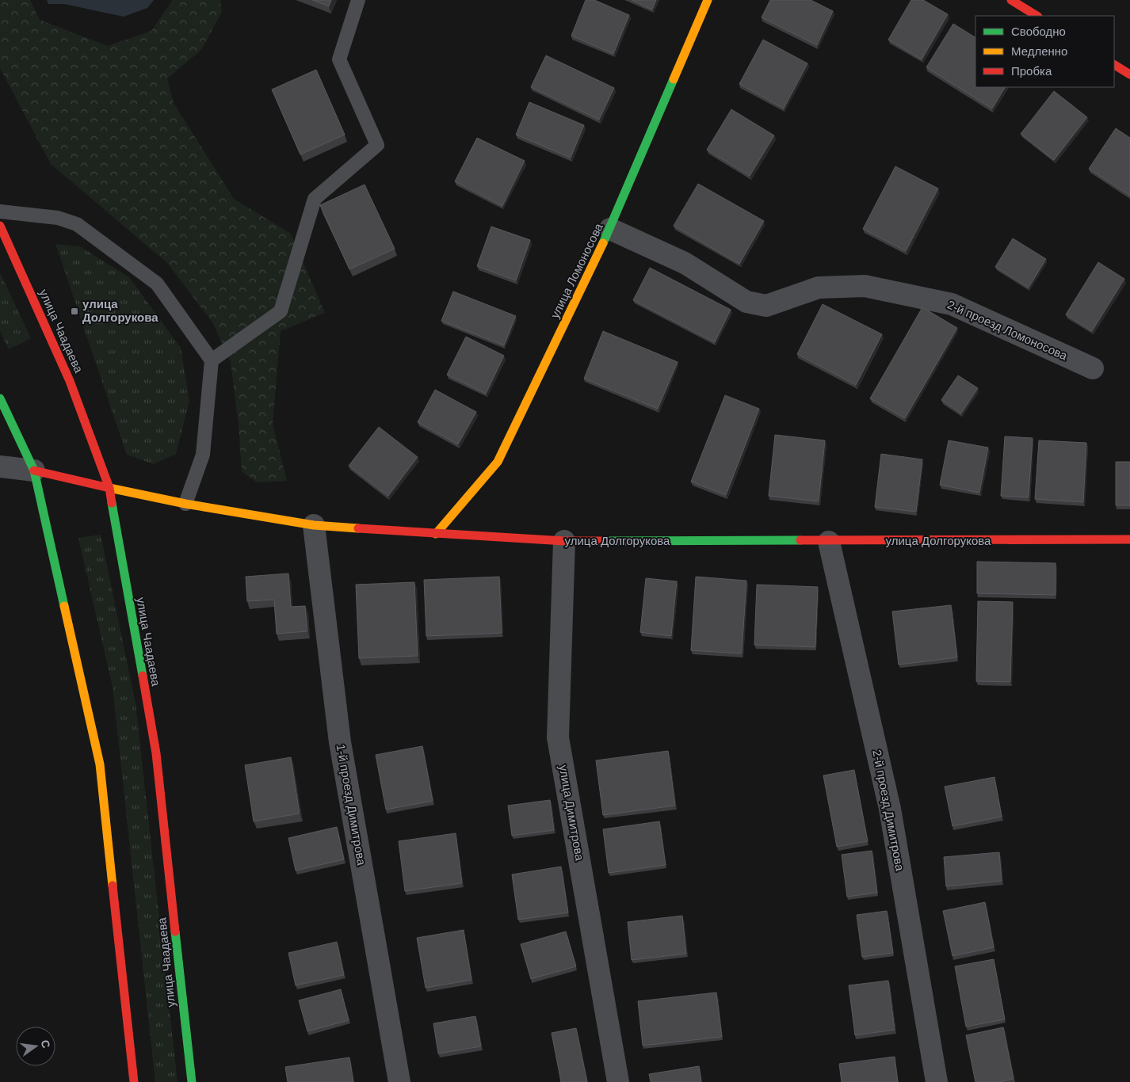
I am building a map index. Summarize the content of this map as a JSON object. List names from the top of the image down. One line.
{"streets":{"main road":["улица Ломоносова","улица Чаадаева","улица Долгорукова"],"street":["2-й проезд Ломоносова","1-й проезд Димитрова","2-й проезд Димитрова","улица Димитрова"]},"crossings":[["улица Ломоносова","2-й проезд Ломоносова"],["улица Ломоносова","улица Долгорукова"],["улица Чаадаева","улица Долгорукова"],["улица Долгорукова","1-й проезд Димитрова"],["улица Долгорукова","2-й проезд Димитрова"],["улица Долгорукова","улица Димитрова"]],"places":{"transit":["улица Долгорукова"]},"legend":["Свободно","Медленно","Пробка"],"north":"right"}
